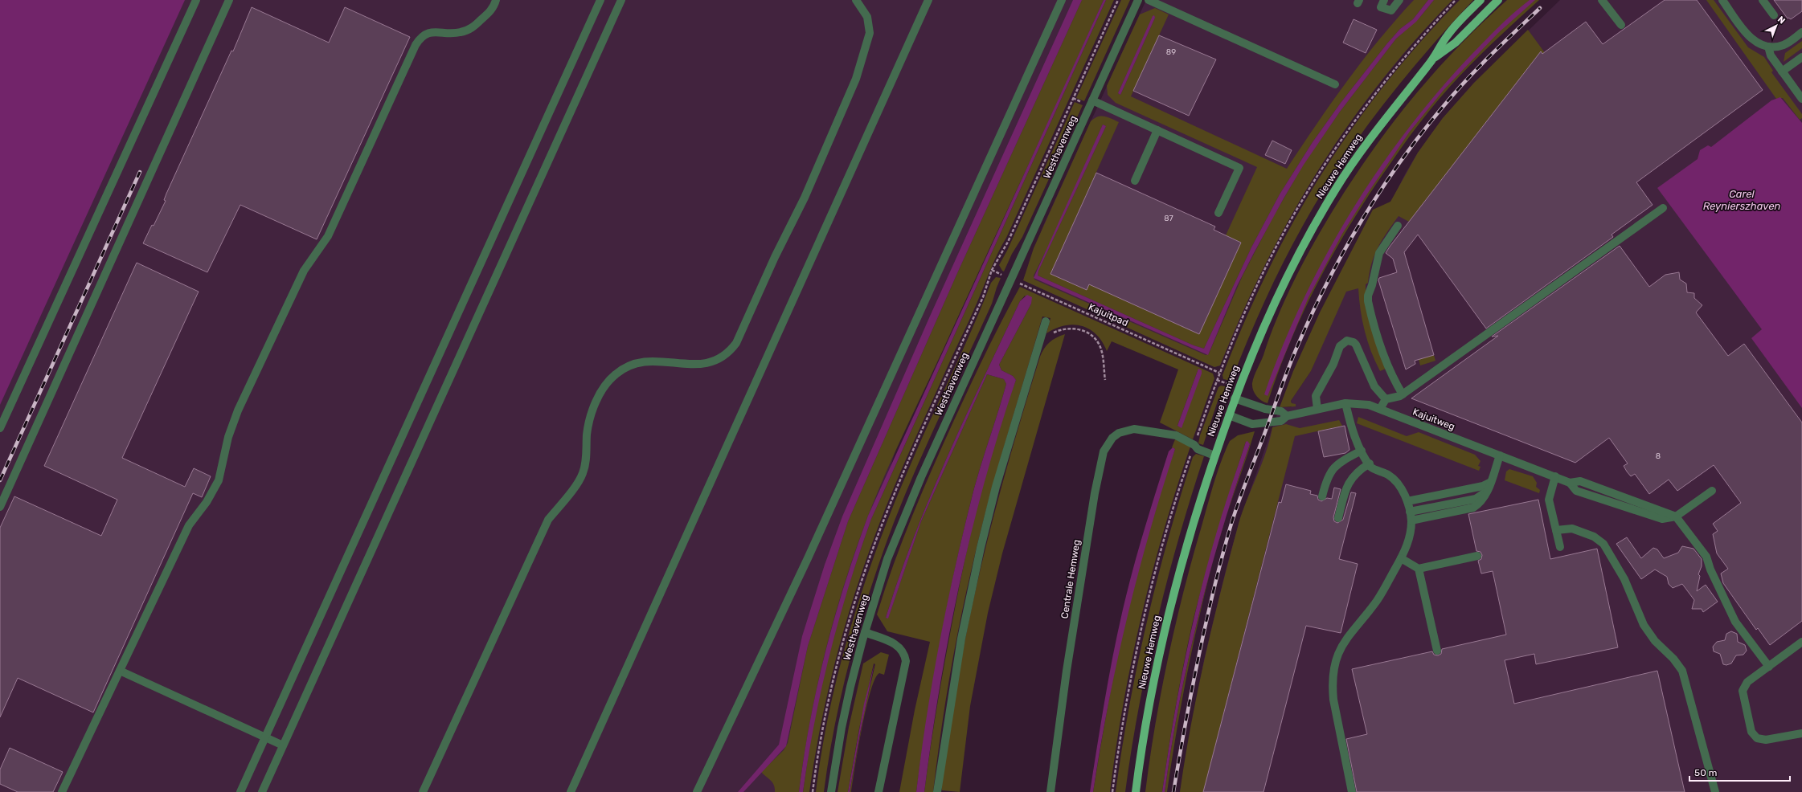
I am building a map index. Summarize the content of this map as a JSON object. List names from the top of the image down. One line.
{"streets":{"main road":["Nieuwe Hemweg"],"street":["Westhavenweg","Kajuitweg","Centrale Hemweg"],"path":["Kajuitpad"]},"crossings":[["Westhavenweg","Kajuitpad"],["Nieuwe Hemweg","Kajuitweg"],["Nieuwe Hemweg","Centrale Hemweg"]],"water":["Carel Reynierszhaven"],"house_numbers":["89","87","8"],"scale_bar":"50 m","north":"top right"}
